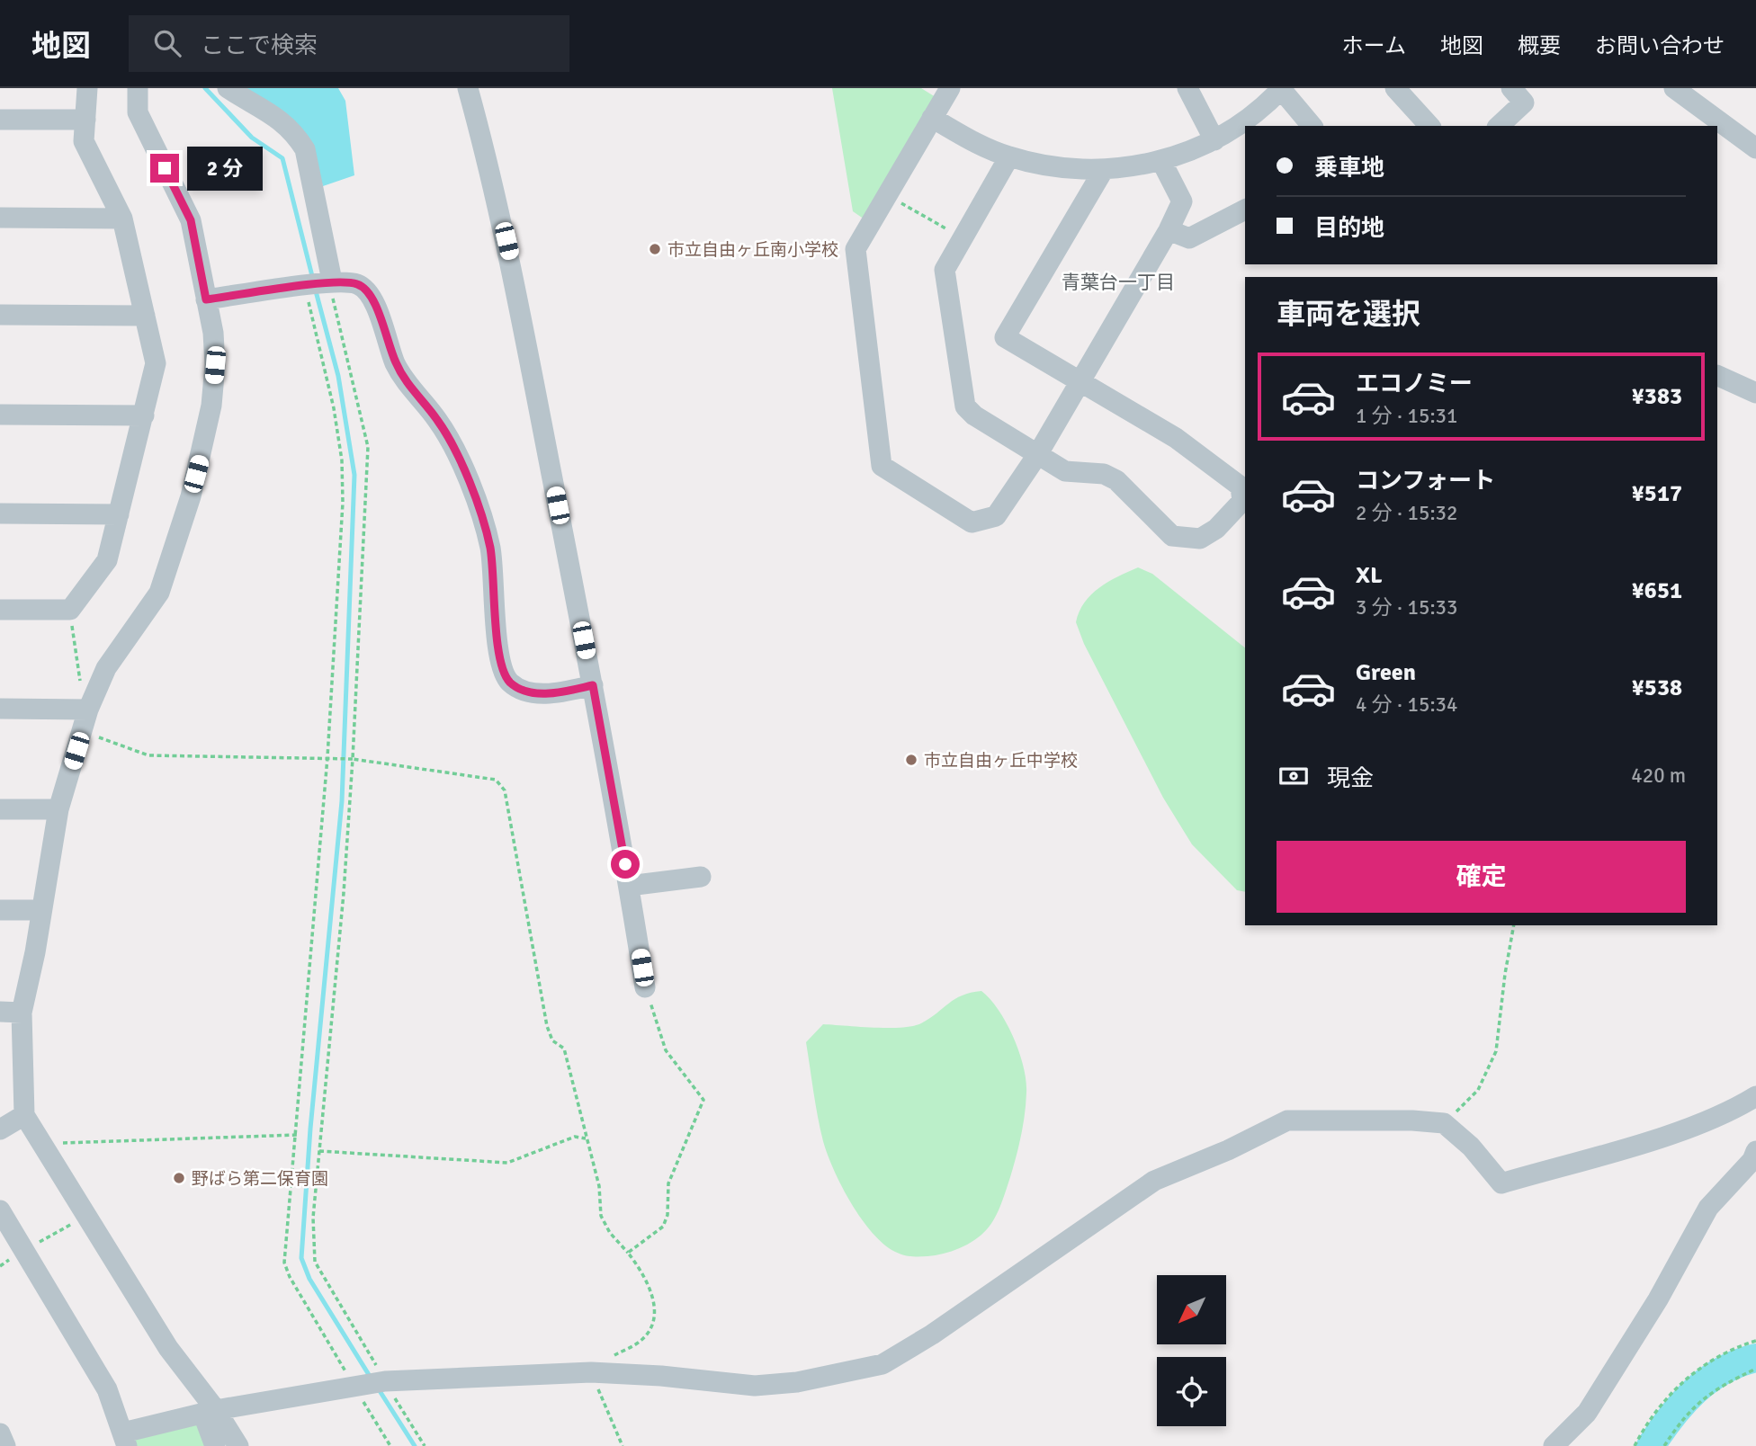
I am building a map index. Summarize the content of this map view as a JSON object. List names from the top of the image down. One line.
{"districts":["青葉台一丁目"],"places":["市立自由ヶ丘南小学校","市立自由ヶ丘中学校","野ばら第二保育園"],"north":"bottom left","page":{"header":"地図","search":"ここで検索","nav":["ホーム","地図","概要","お問い合わせ"],"banner":["乗車地","目的地"],"bubble":"2 分","heading":"車両を選択","list":[{"name":"エコノミー","note":"1 分 · 15:31","value":"¥383"},{"name":"コンフォート","note":"2 分 · 15:32","value":"¥517"},{"name":"XL","note":"3 分 · 15:33","value":"¥651"},{"name":"Green","note":"4 分 · 15:34","value":"¥538"}],"pay":["現金","420 m"],"buttons":"確定"}}
